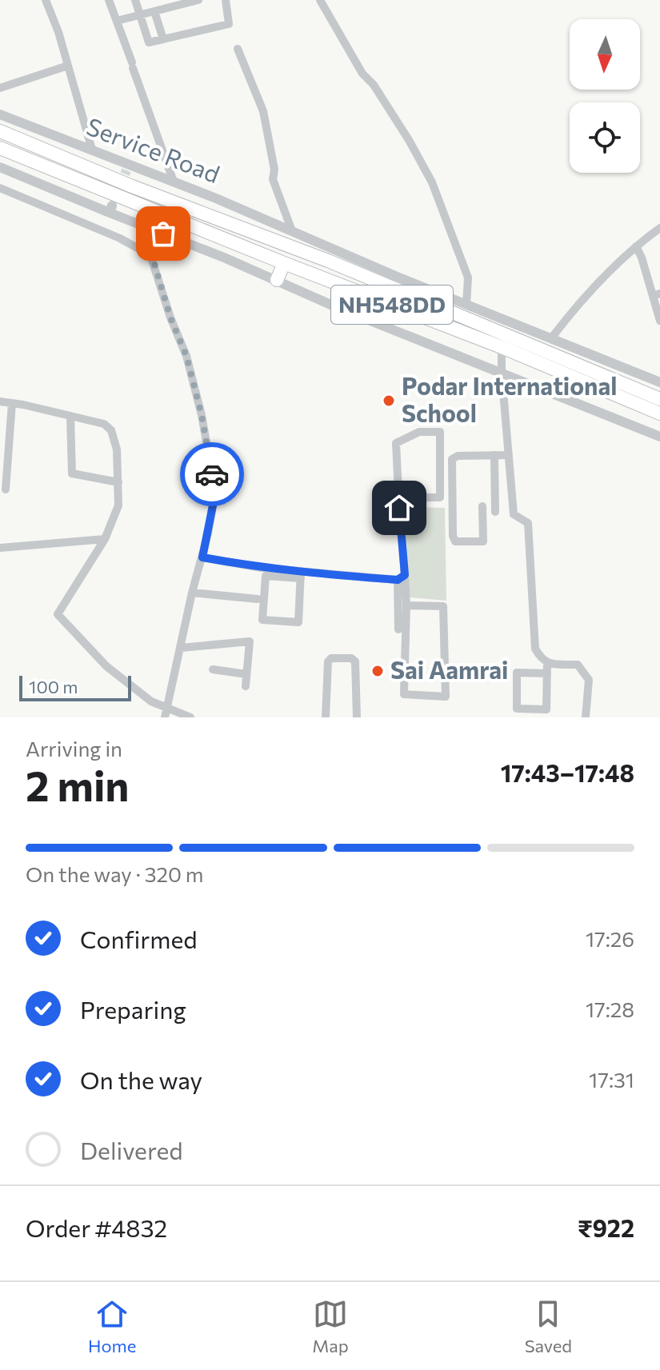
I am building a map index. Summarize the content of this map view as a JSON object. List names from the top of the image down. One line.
{"streets":{"highway":["NH548DD"],"street":["Service Road"]},"places":["Podar International School","Sai Aamrai"],"scale_bar":"100 m","north":"bottom","page":{"scale":"100 m","heading":["2 min","Arriving in","17:43–17:48"],"panel":["Order #4832","₹922"],"bar":"On the way · 320 m","list":[["Confirmed","17:26"],["Preparing","17:28"],["On the way","17:31"],"Delivered"],"tabs":["Home","Map","Saved"]}}
